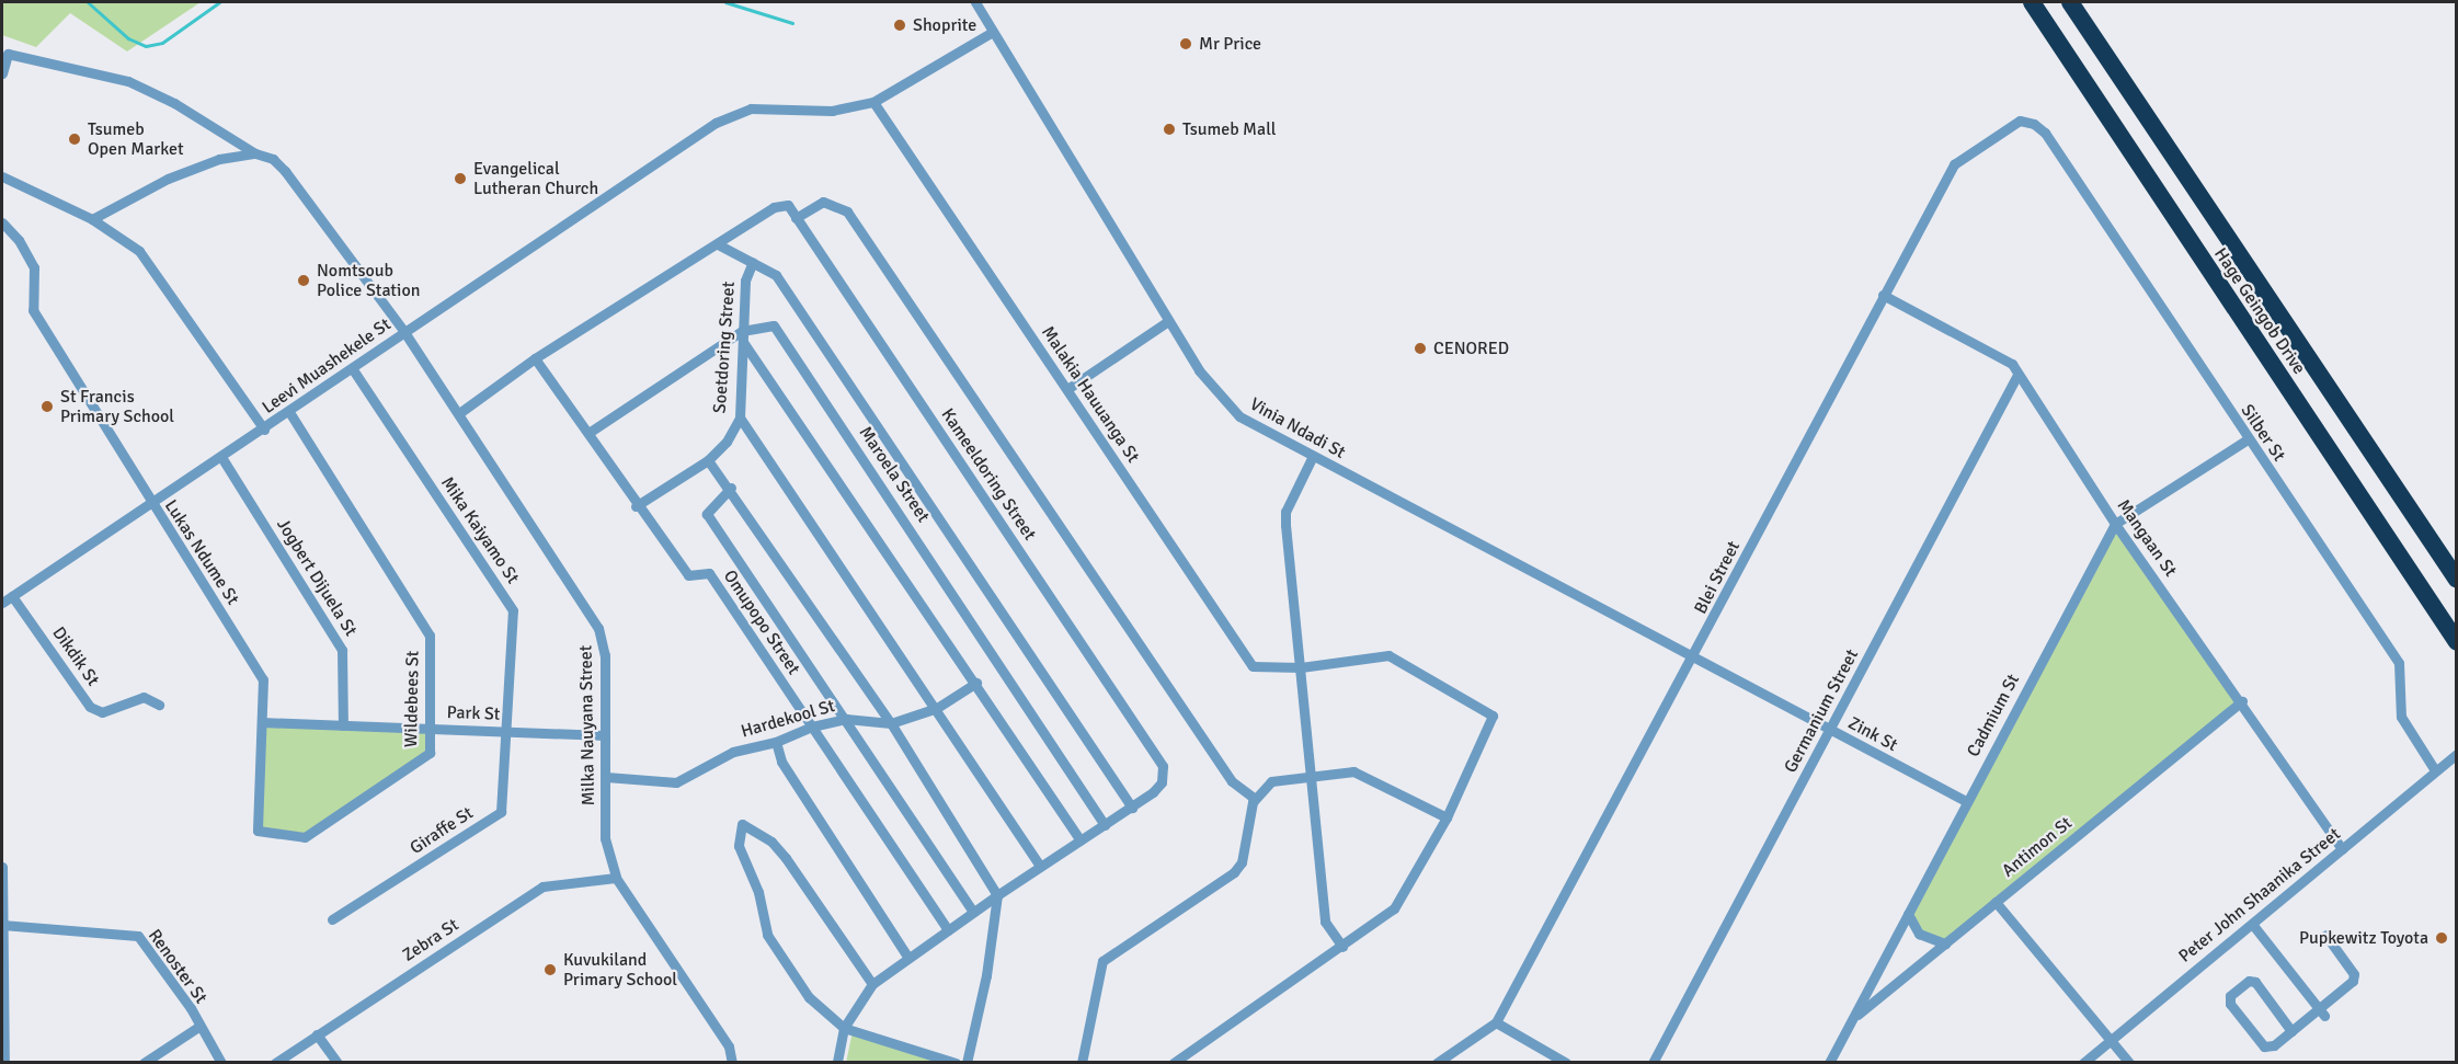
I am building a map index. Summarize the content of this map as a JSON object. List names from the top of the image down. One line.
{"streets":{"highway":["Hage Geingob Drive"],"street":["Soetdoring Street","Leevi Muashekele St","Malakia Hauuanga St","Vinia Ndadi St","Silber St","Maroela Street","Kameeldoring Street","Mika Kaiyamo St","Mangaan St","Lukas Ndume St","Jogbert Dijuela St","Blei Street","Omupopo Street","Dikdik St","Wildebees St","Germanium Street","Park St","Cadmium St","Hardekool St","Milka Nauyana Street","Zink St","Giraffe St","Antimon St","Peter John Shaanika Street","Zebra St","Renoster St"]},"crossings":[["Soetdoring Street","Maroela Street"],["Soetdoring Street","Omupopo Street"],["Leevi Muashekele St","Malakia Hauuanga St"],["Leevi Muashekele St","Vinia Ndadi St"],["Leevi Muashekele St","Mika Kaiyamo St"],["Leevi Muashekele St","Lukas Ndume St"],["Leevi Muashekele St","Jogbert Dijuela St"],["Leevi Muashekele St","Dikdik St"],["Leevi Muashekele St","Wildebees St"],["Leevi Muashekele St","Milka Nauyana Street"],["Vinia Ndadi St","Blei Street"],["Vinia Ndadi St","Zink St"],["Silber St","Blei Street"],["Silber St","Cadmium St"],["Silber St","Peter John Shaanika Street"],["Maroela Street","Kameeldoring Street"],["Maroela Street","Omupopo Street"],["Kameeldoring Street","Omupopo Street"],["Mika Kaiyamo St","Park St"],["Mika Kaiyamo St","Giraffe St"],["Mangaan St","Blei Street"],["Mangaan St","Germanium Street"],["Mangaan St","Cadmium St"],["Mangaan St","Antimon St"],["Mangaan St","Peter John Shaanika Street"],["Lukas Ndume St","Wildebees St"],["Lukas Ndume St","Park St"],["Jogbert Dijuela St","Park St"],["Blei Street","Zink St"],["Omupopo Street","Hardekool St"],["Wildebees St","Park St"],["Germanium Street","Zink St"],["Park St","Milka Nauyana Street"],["Park St","Giraffe St"],["Cadmium St","Zink St"],["Cadmium St","Antimon St"],["Hardekool St","Milka Nauyana Street"],["Milka Nauyana Street","Zebra St"]],"places":["Shoprite","Mr Price","Tsumeb Mall","Tsumeb Open Market","Evangelical Lutheran Church","Nomtsoub Police Station","CENORED","St Francis Primary School","Pupkewitz Toyota","Kuvukiland Primary School"]}
